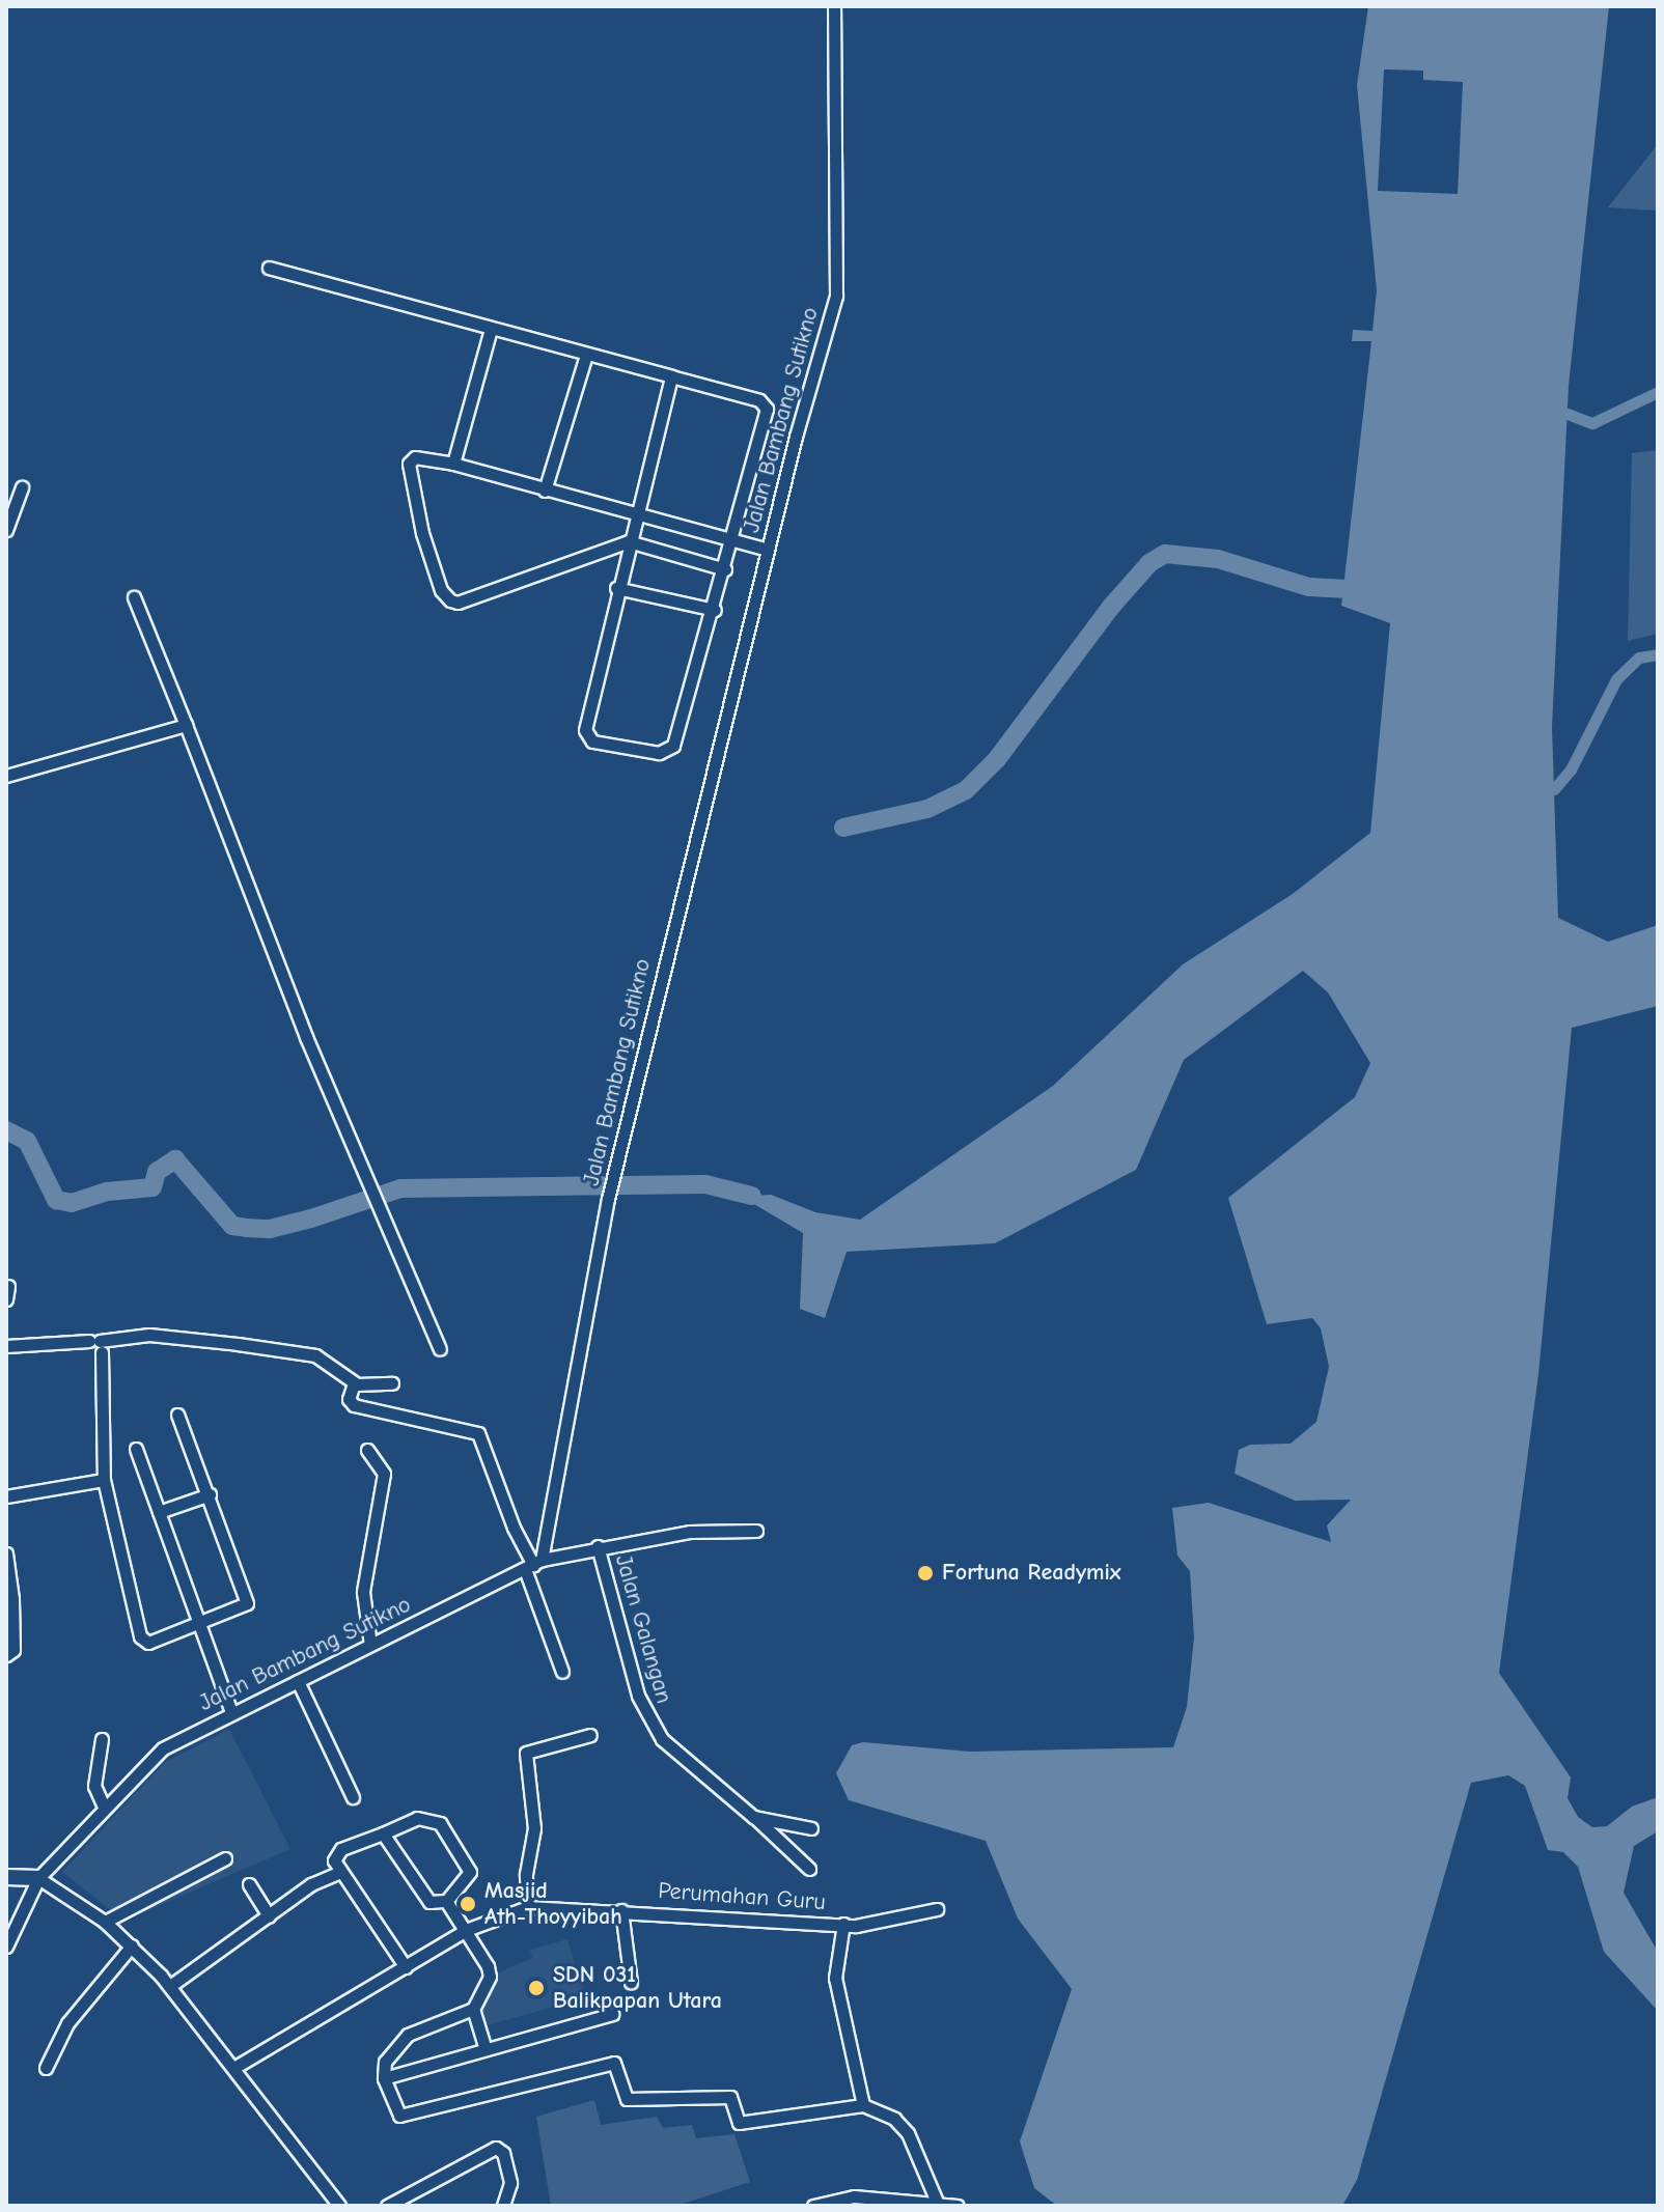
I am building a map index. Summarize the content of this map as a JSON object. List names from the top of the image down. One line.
{"streets":{"street":["Jalan Bambang Sutikno","Jalan Galangan","Perumahan Guru"]},"places":["Fortuna Readymix","Masjid Ath-Thoyyibah","SDN 031 Balikpapan Utara"]}
